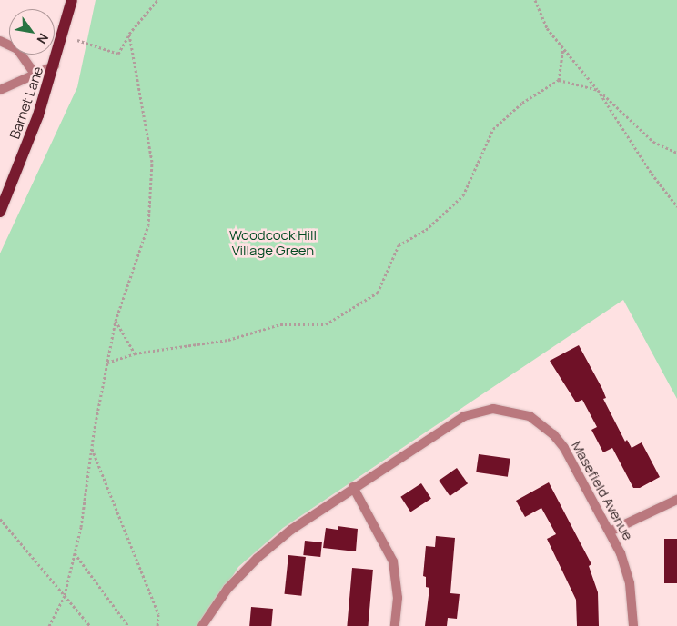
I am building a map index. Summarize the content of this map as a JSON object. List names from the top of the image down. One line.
{"streets":{"main road":["Barnet Lane"],"street":["Masefield Avenue"]},"parks":["Woodcock Hill Village Green"],"north":"bottom right"}
